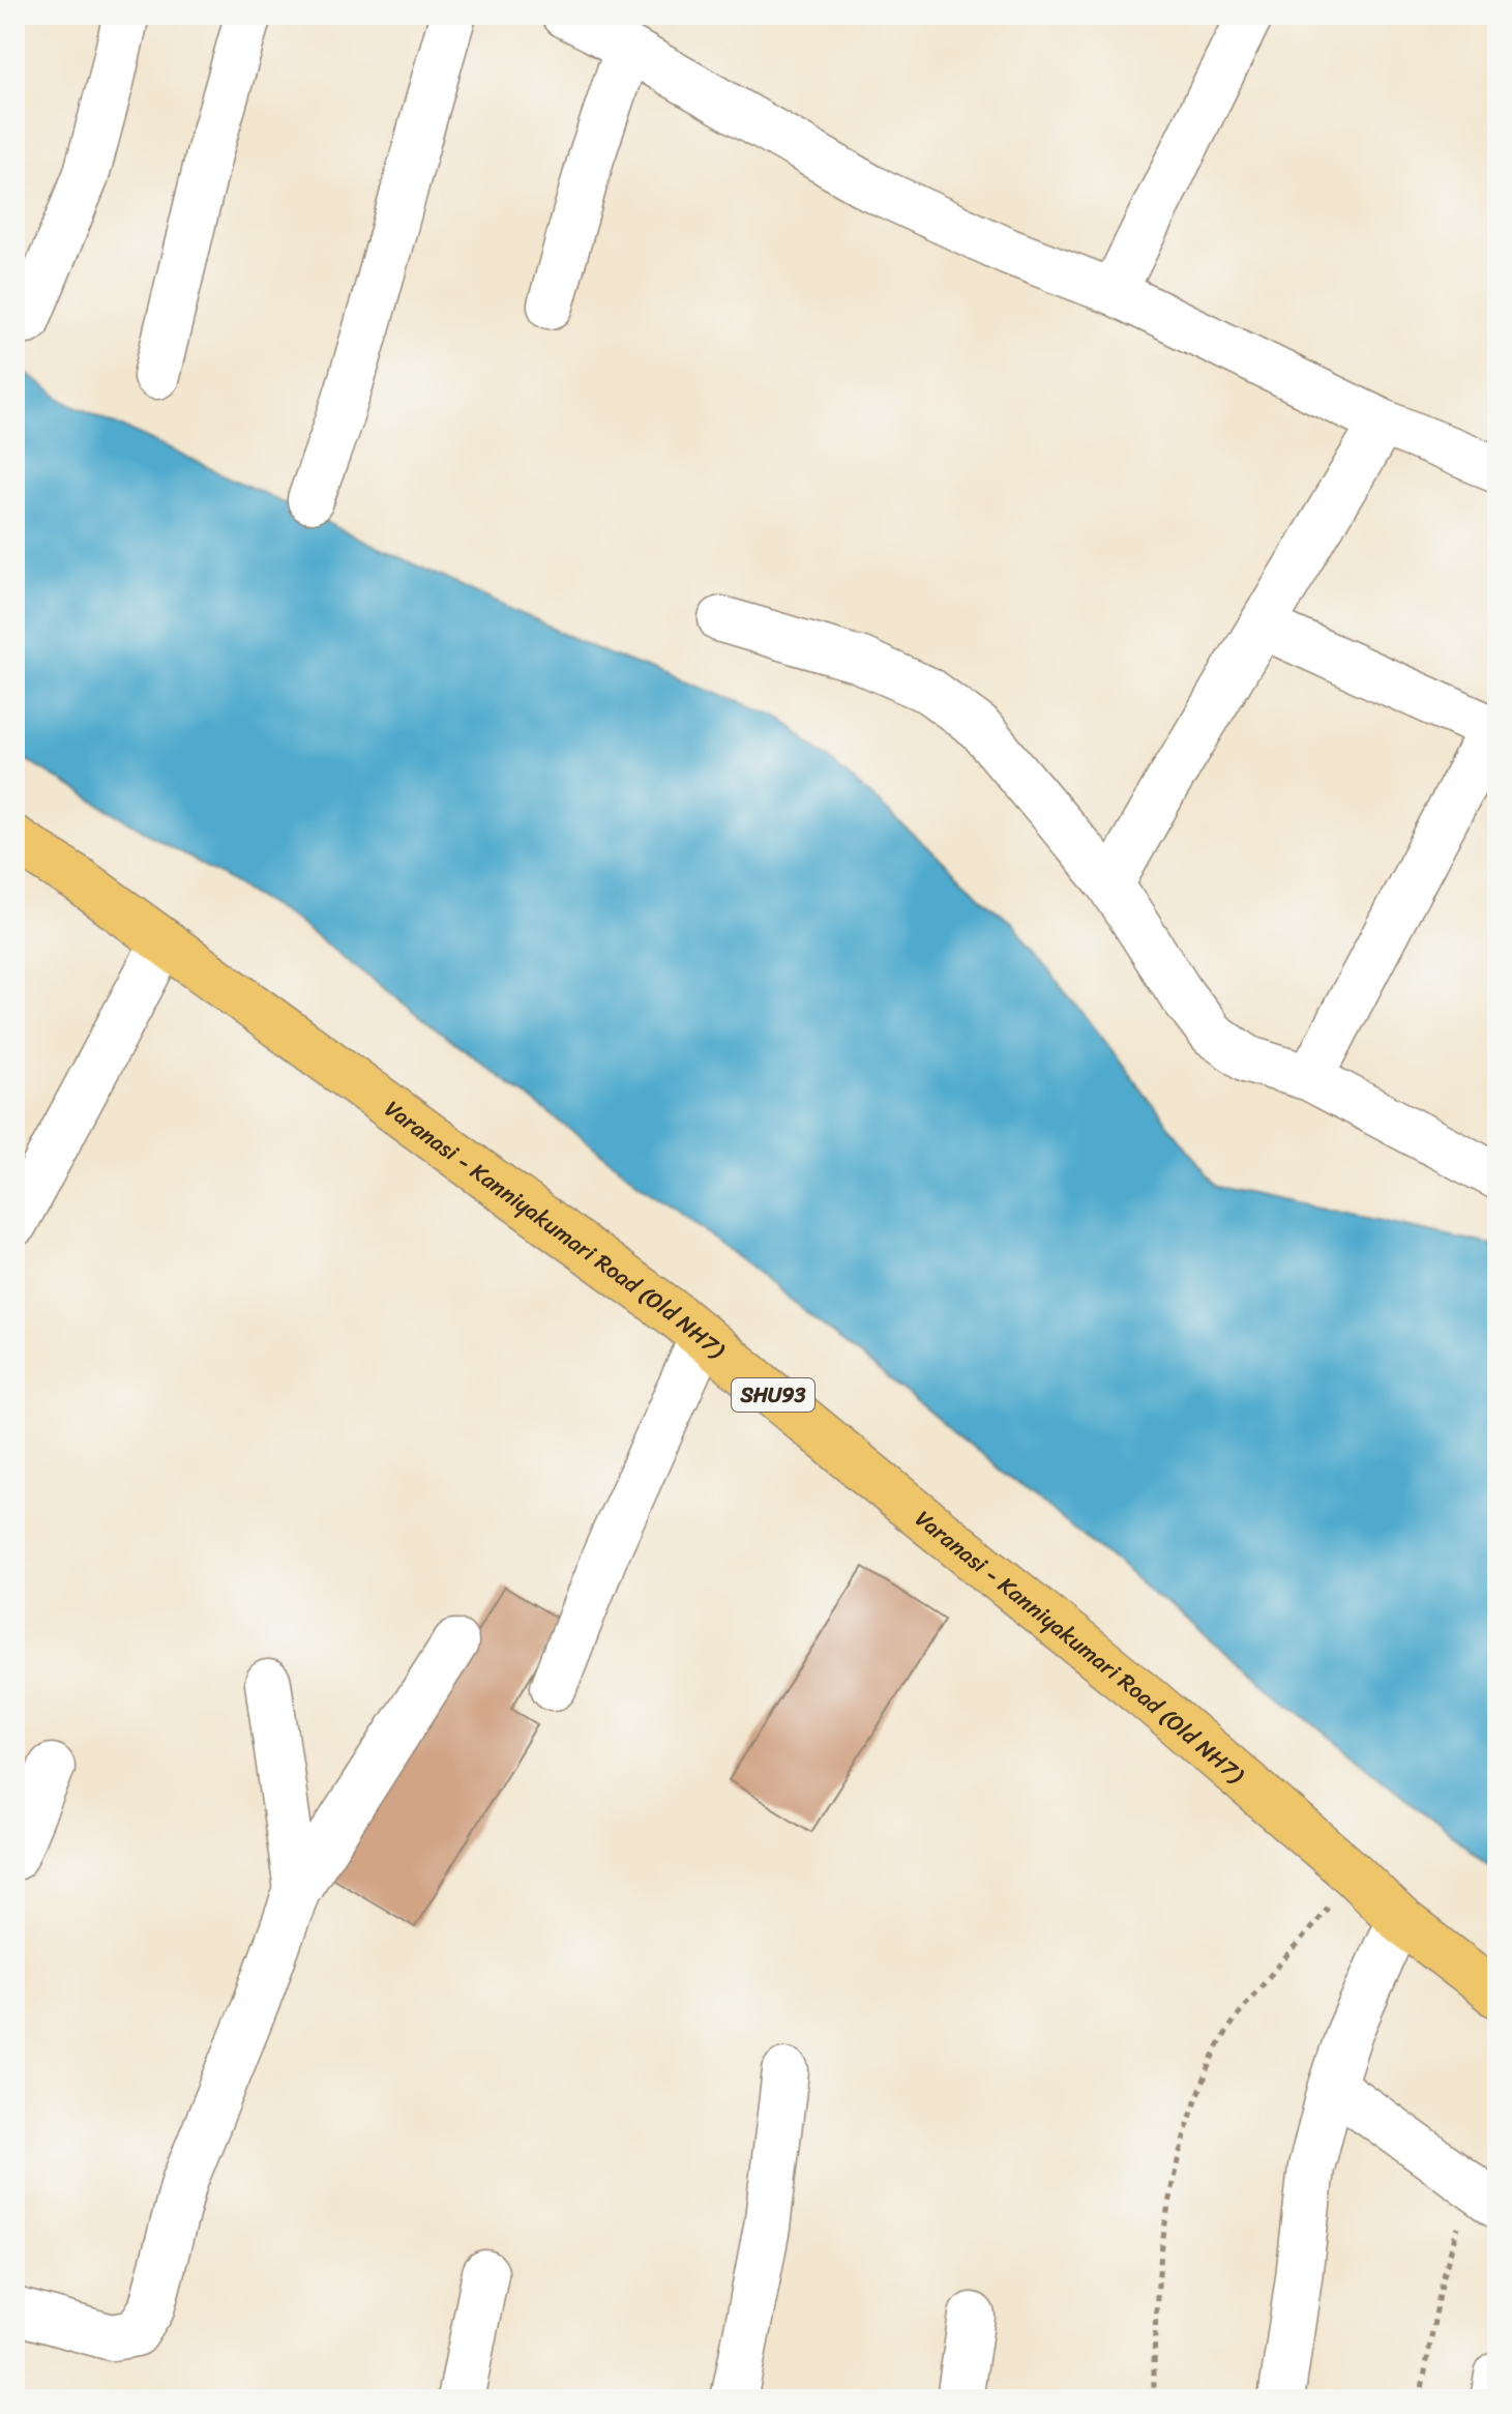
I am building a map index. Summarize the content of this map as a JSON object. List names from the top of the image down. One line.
{"streets":{"main road":["Varanasi - Kanniyakumari Road (Old NH7)","SHU93"]}}
